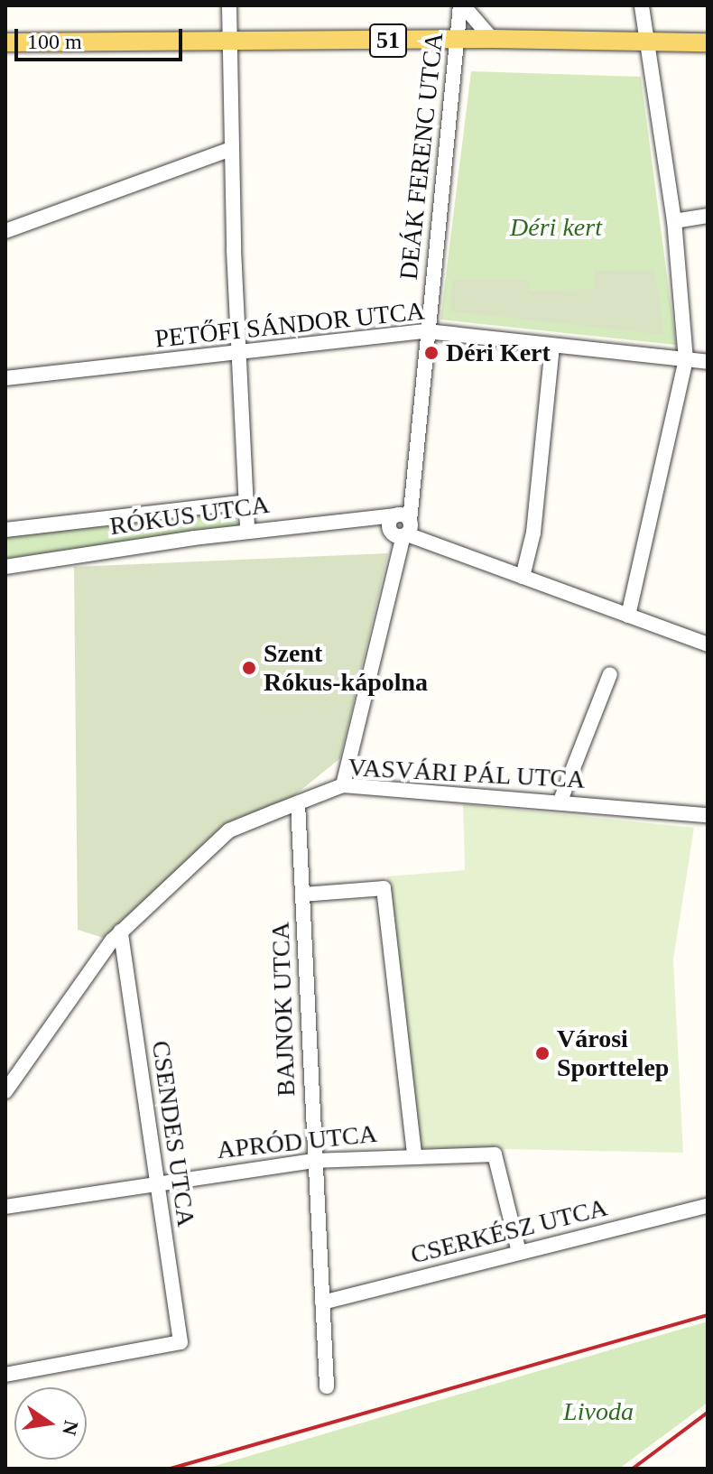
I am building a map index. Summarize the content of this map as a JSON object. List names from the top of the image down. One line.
{"streets":{"main road":["51"],"street":["DEÁK FERENC UTCA","PETŐFI SÁNDOR UTCA","RÓKUS UTCA","VASVÁRI PÁL UTCA","BAJNOK UTCA","CSENDES UTCA","APRÓD UTCA","CSERKÉSZ UTCA"]},"crossings":[["51","DEÁK FERENC UTCA"],["DEÁK FERENC UTCA","PETŐFI SÁNDOR UTCA"],["DEÁK FERENC UTCA","RÓKUS UTCA"],["DEÁK FERENC UTCA","VASVÁRI PÁL UTCA"],["VASVÁRI PÁL UTCA","BAJNOK UTCA"],["VASVÁRI PÁL UTCA","CSENDES UTCA"],["BAJNOK UTCA","APRÓD UTCA"],["BAJNOK UTCA","CSERKÉSZ UTCA"],["CSENDES UTCA","APRÓD UTCA"],["APRÓD UTCA","CSERKÉSZ UTCA"]],"parks":["Déri kert","Livoda"],"places":["Déri Kert","Szent Rókus-kápolna","Városi Sporttelep"],"scale_bar":"100 m","north":"right"}
